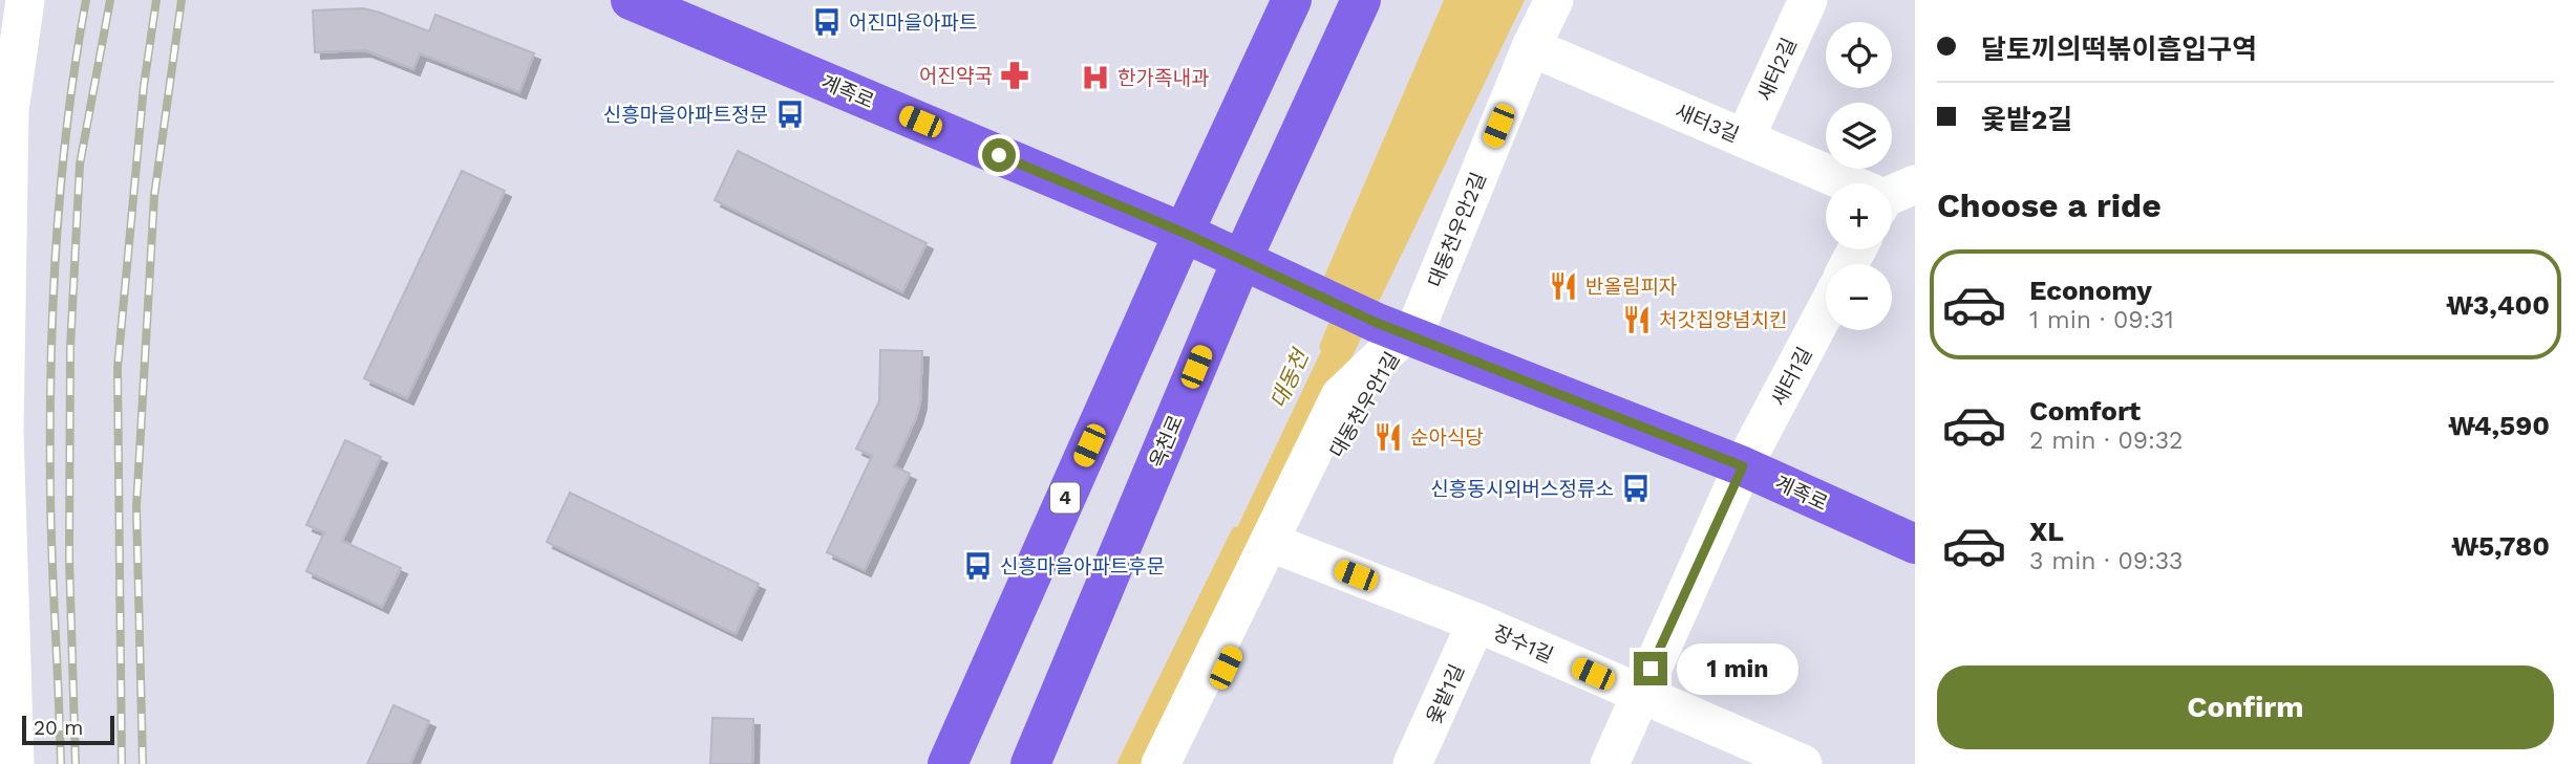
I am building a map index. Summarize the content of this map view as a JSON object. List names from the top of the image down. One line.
{"streets":{"main road":["계족로","옥천로","4"],"street":["새터2길","새터3길","대동천우안2길","새터1길","대동천우안1길","장수1길","옻밭1길"]},"crossings":[["새터2길","새터3길"],["계족로","대동천우안2길"],["계족로","새터1길"],["계족로","대동천우안1길"],["계족로","옥천로"],["계족로","4"],["새터3길","대동천우안2길"],["대동천우안2길","대동천우안1길"],["새터1길","장수1길"],["대동천우안1길","장수1길"],["장수1길","옻밭1길"]],"water":["대동천"],"places":{"bus stop":["어진마을아파트","신흥마을아파트정문","신흥동시외버스정류소","신흥마을아파트후문"],"pharmacy":["어진약국"],"hospital":["한가족내과"],"restaurant":["반올림피자","처갓집양념치킨","순아식당"]},"scale_bar":"20 m","page":{"banner":["달토끼의떡볶이흡입구역","옻밭2길"],"map_buttons":["+","−"],"heading":"Choose a ride","list":[{"name":"Economy","note":"1 min · 09:31","value":"₩3,400"},{"name":"Comfort","note":"2 min · 09:32","value":"₩4,590"},{"name":"XL","note":"3 min · 09:33","value":"₩5,780"}],"bubble":"1 min","buttons":"Confirm","scale":"20 m"}}
